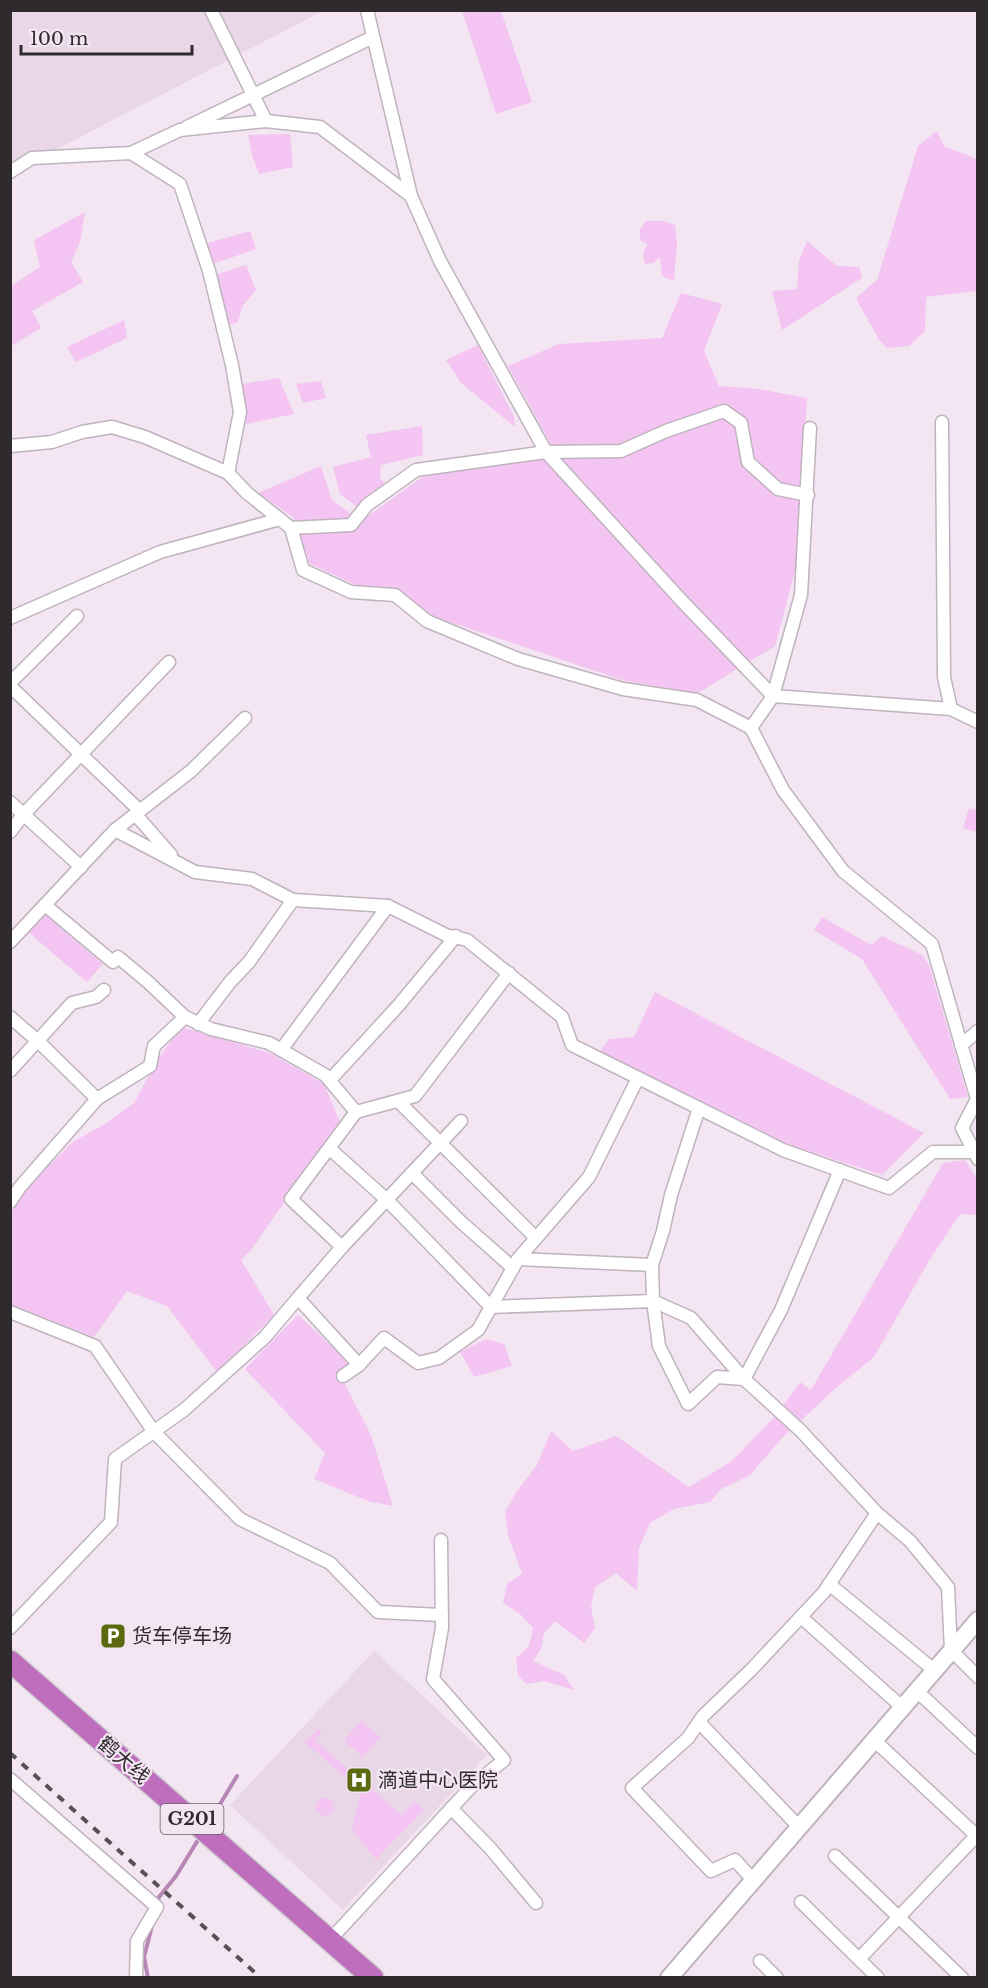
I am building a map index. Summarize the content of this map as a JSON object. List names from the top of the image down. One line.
{"streets":{"highway":["鹤大线","G201"]},"places":{"parking":["货车停车场"],"hospital":["滴道中心医院"]},"scale_bar":"100 m"}
